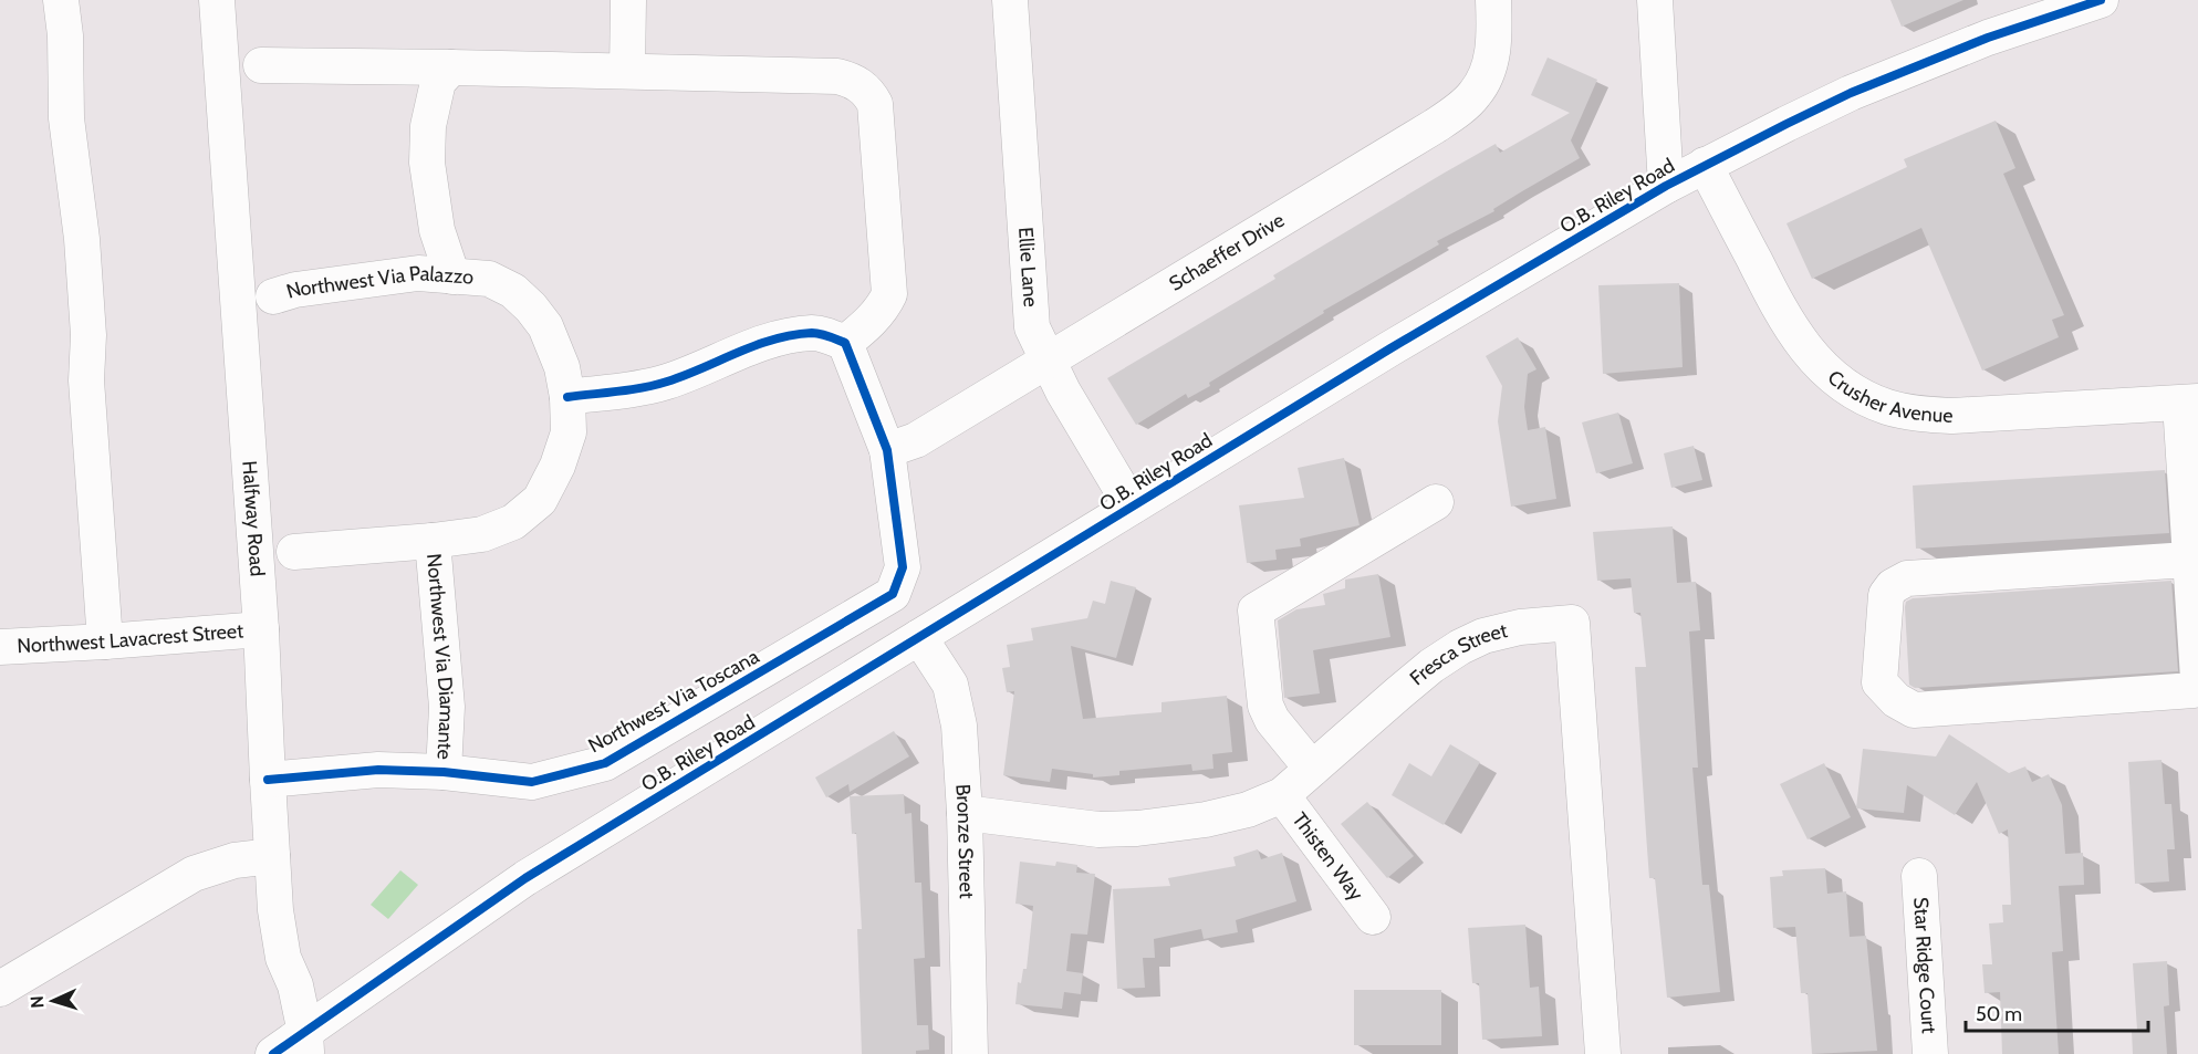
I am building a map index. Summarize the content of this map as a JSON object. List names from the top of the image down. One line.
{"streets":{"street":["O.B. Riley Road","Schaeffer Drive","Ellie Lane","Northwest Via Palazzo","Crusher Avenue","Halfway Road","Northwest Lavacrest Street","Northwest Via Diamante","Fresca Street","Northwest Via Toscana","Bronze Street","Thisten Way","Star Ridge Court"]},"crossings":[["O.B. Riley Road","Ellie Lane"],["O.B. Riley Road","Crusher Avenue"],["O.B. Riley Road","Halfway Road"],["O.B. Riley Road","Bronze Street"],["Schaeffer Drive","Ellie Lane"],["Schaeffer Drive","Northwest Via Toscana"],["Northwest Via Palazzo","Northwest Via Diamante"],["Halfway Road","Northwest Lavacrest Street"],["Halfway Road","Northwest Via Toscana"],["Northwest Via Diamante","Northwest Via Toscana"],["Fresca Street","Bronze Street"],["Fresca Street","Thisten Way"]],"scale_bar":"50 m","north":"left"}
